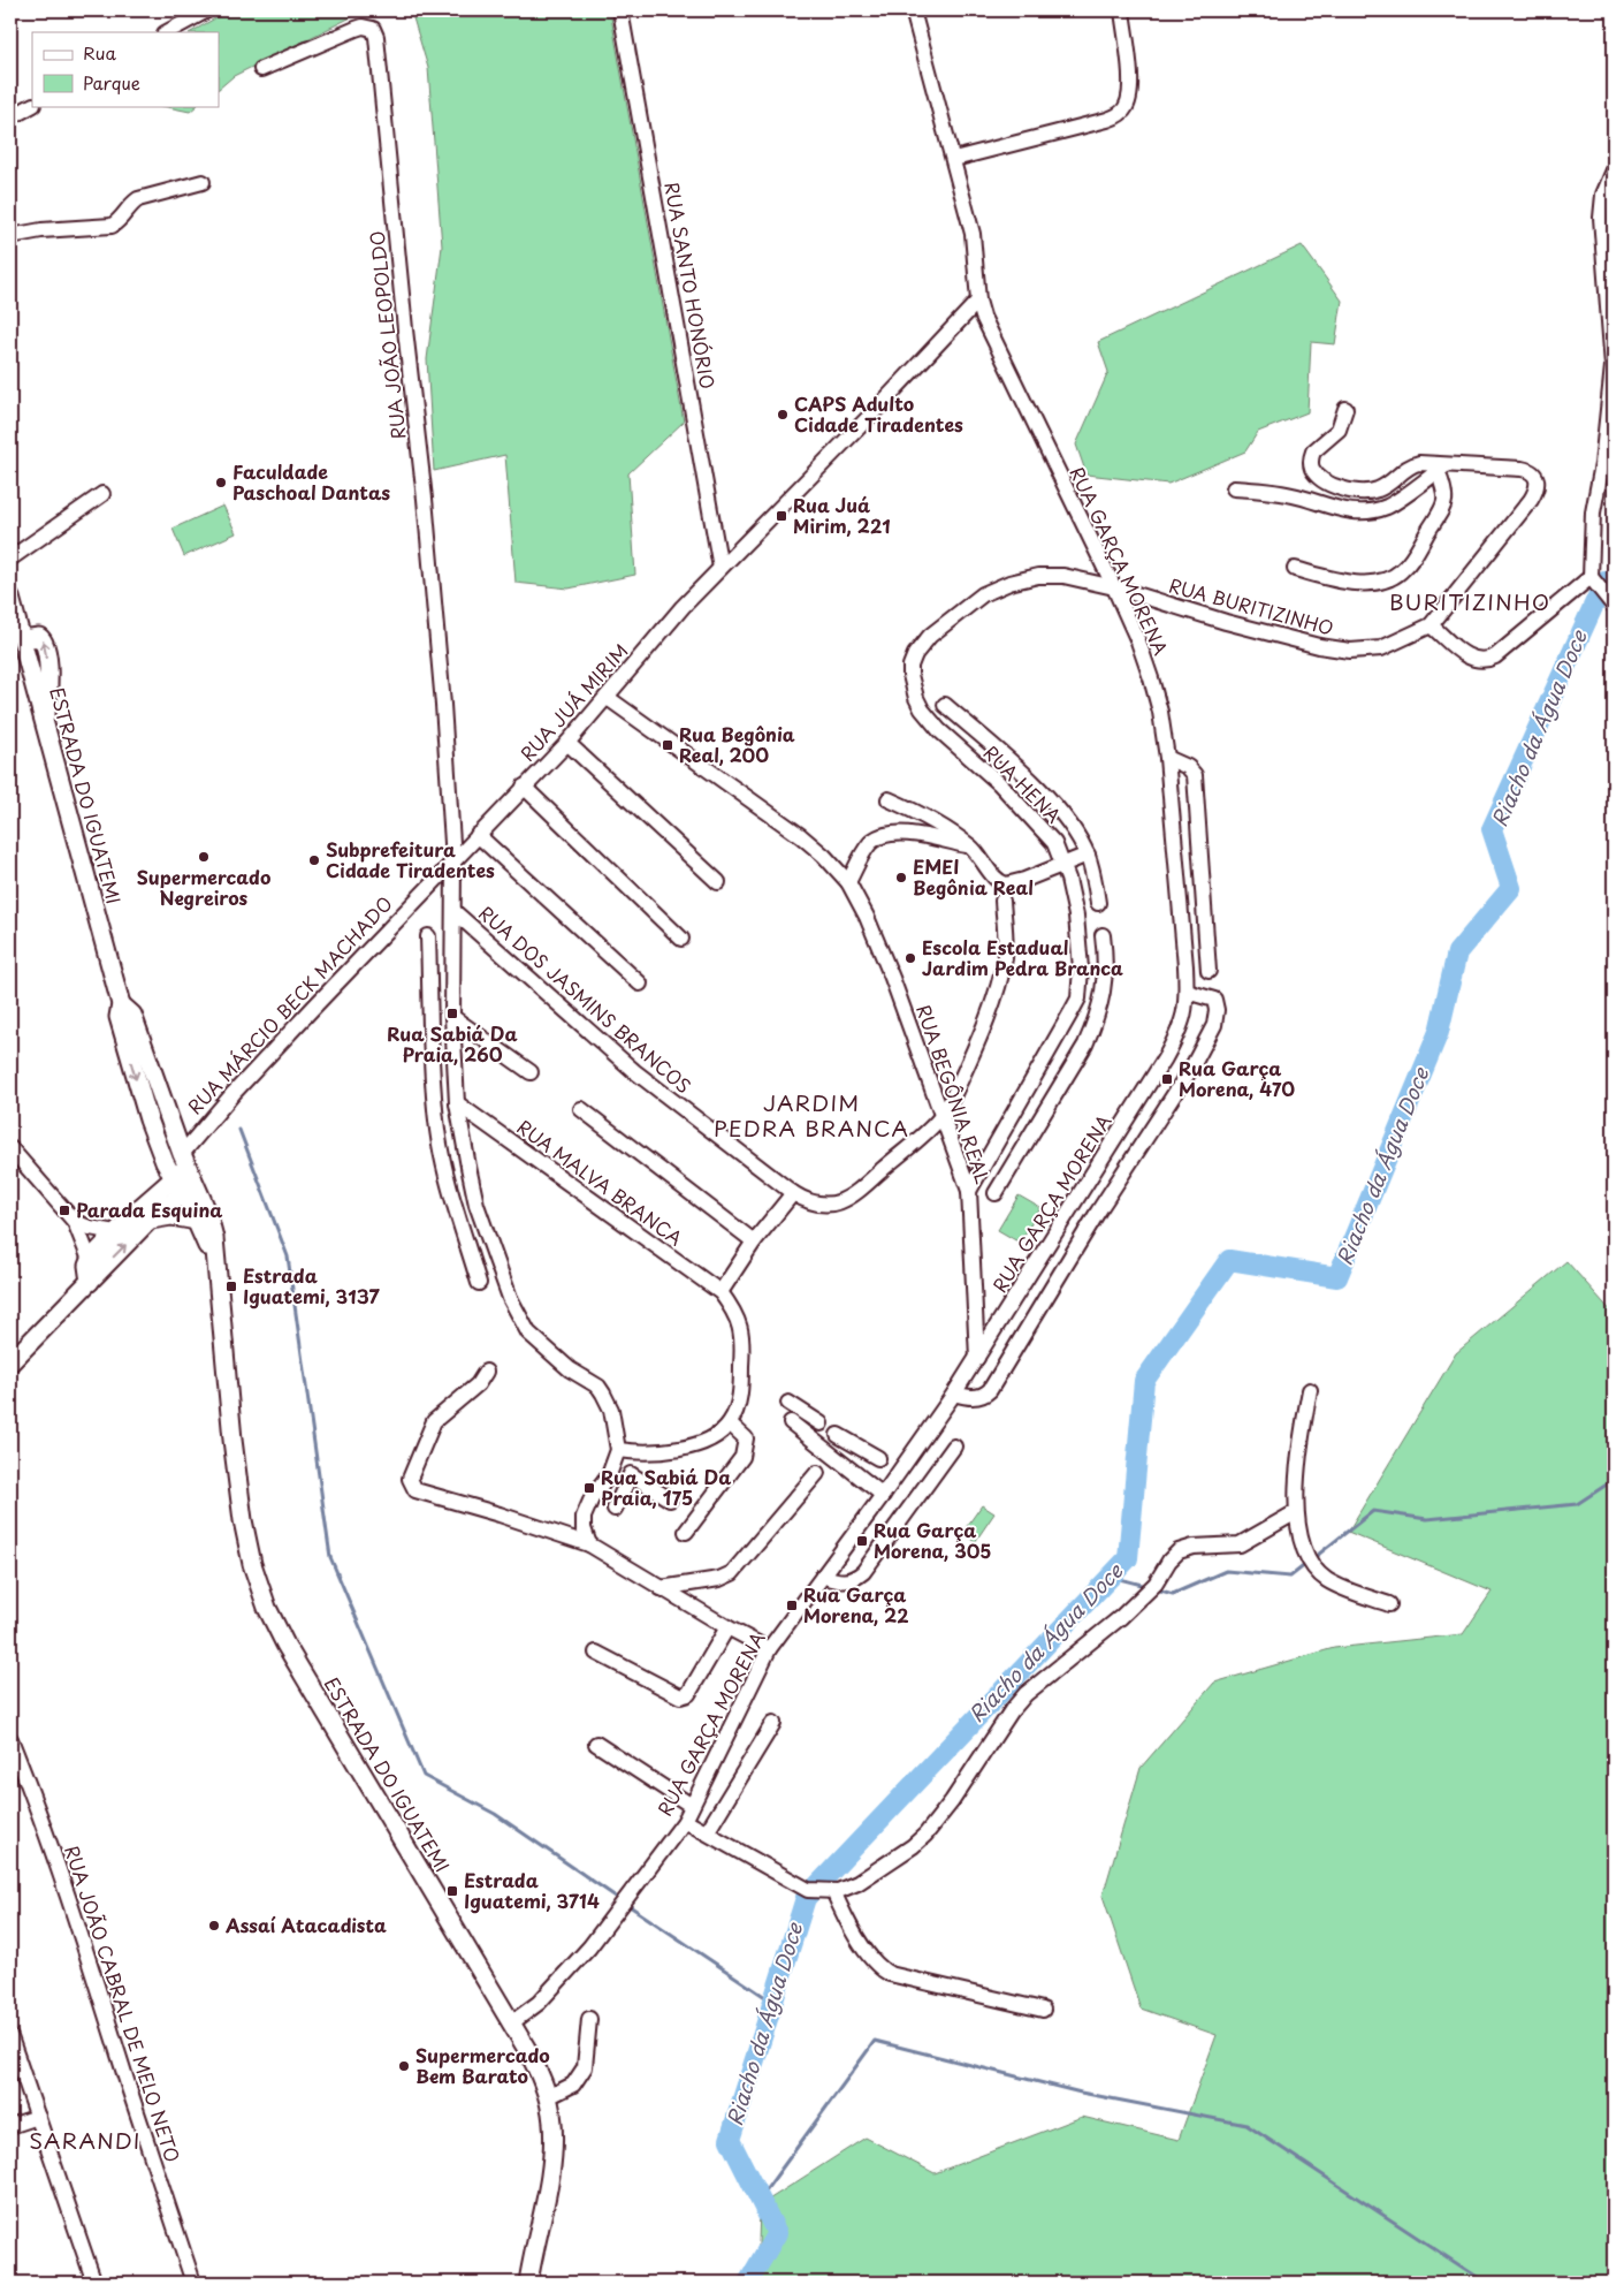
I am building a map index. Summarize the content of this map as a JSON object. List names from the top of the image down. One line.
{"streets":{"main road":["ESTRADA DO IGUATEMI","RUA MÁRCIO BECK MACHADO"],"street":["RUA SANTO HONÓRIO","RUA JOÃO LEOPOLDO","RUA GARÇA MORENA","RUA BURITIZINHO","RUA JUÁ MIRIM","RUA HENA","RUA DOS JASMINS BRANCOS","RUA BEGÔNIA REAL","RUA MALVA BRANCA","RUA JOÃO CABRAL DE MELO NETO"]},"crossings":[["RUA SANTO HONÓRIO","RUA JUÁ MIRIM"],["RUA JOÃO LEOPOLDO","RUA JUÁ MIRIM"],["RUA JOÃO LEOPOLDO","RUA MÁRCIO BECK MACHADO"],["RUA GARÇA MORENA","RUA BURITIZINHO"],["RUA GARÇA MORENA","RUA JUÁ MIRIM"],["RUA GARÇA MORENA","RUA HENA"],["RUA GARÇA MORENA","ESTRADA DO IGUATEMI"],["RUA GARÇA MORENA","RUA BEGÔNIA REAL"],["RUA BURITIZINHO","RUA HENA"],["RUA JUÁ MIRIM","RUA MÁRCIO BECK MACHADO"],["RUA JUÁ MIRIM","RUA BEGÔNIA REAL"],["RUA HENA","RUA BEGÔNIA REAL"],["ESTRADA DO IGUATEMI","RUA MÁRCIO BECK MACHADO"],["RUA DOS JASMINS BRANCOS","RUA BEGÔNIA REAL"]],"districts":["BURITIZINHO","JARDIM PEDRA BRANCA","SARANDI"],"water":["Riacho da Água Doce"],"places":{"other":["CAPS Adulto Cidade Tiradentes","Faculdade Paschoal Dantas","Supermercado Negreiros","Subprefeitura Cidade Tiradentes","EMEI Begônia Real","Escola Estadual Jardim Pedra Branca","Assaí Atacadista","Supermercado Bem Barato"],"transit":["Rua Juá Mirim, 221","Rua Begônia Real, 200","Rua Sabiá Da Praia, 260","Rua Garça Morena, 470","Parada Esquina","Estrada Iguatemi, 3137","Rua Sabiá Da Praia, 175","Rua Garça Morena, 305","Rua Garça Morena, 22","Estrada Iguatemi, 3714"]},"legend":["Rua","Parque"]}
